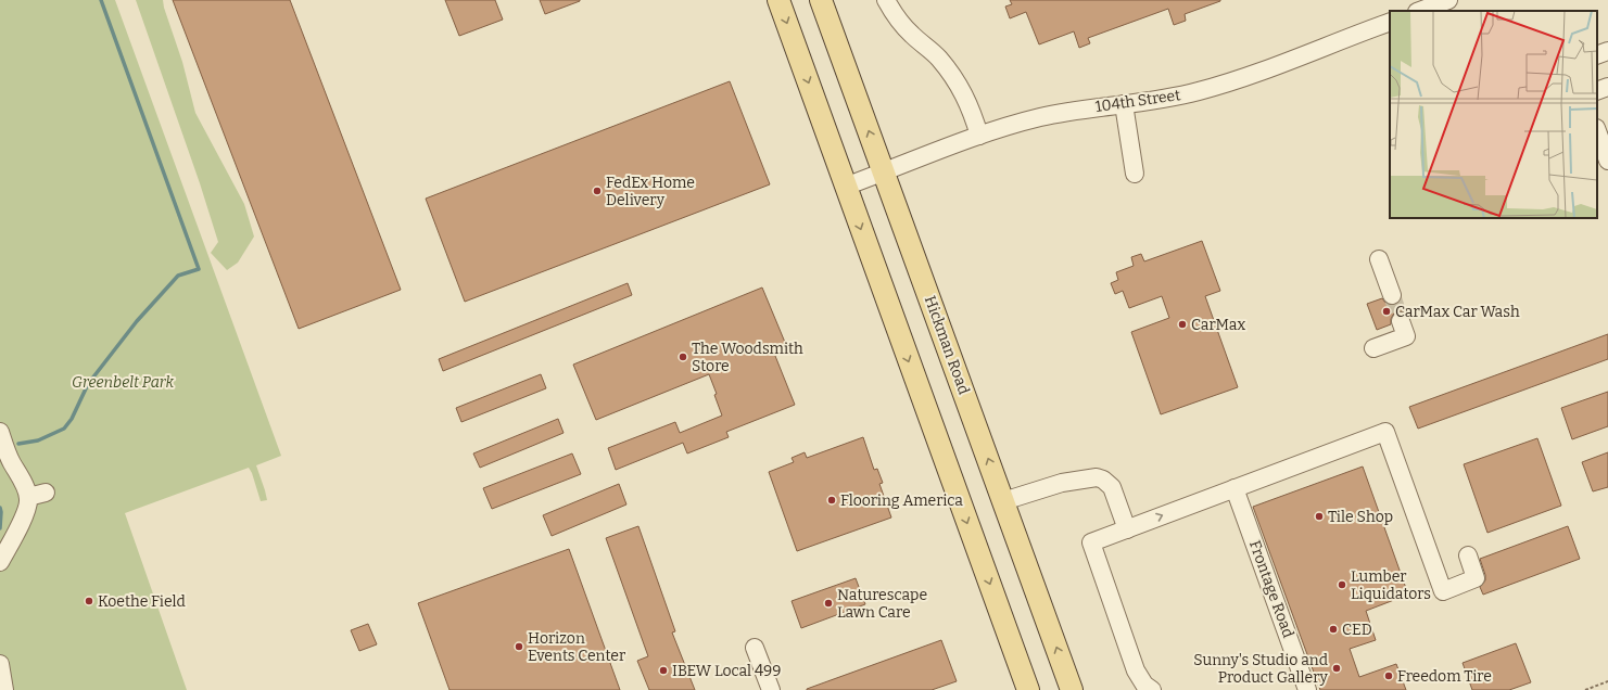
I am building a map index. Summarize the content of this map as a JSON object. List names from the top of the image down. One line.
{"streets":{"main road":["Hickman Road"],"street":["104th Street","Frontage Road"]},"crossings":[["104th Street","Hickman Road"]],"parks":["Greenbelt Park"],"places":["FedEx Home Delivery","CarMax Car Wash","CarMax","The Woodsmith Store","Flooring America","Tile Shop","Lumber Liquidators","Koethe Field","Naturescape Lawn Care","CED","Horizon Events Center","Sunny's Studio and Product Gallery","IBEW Local 499","Freedom Tire"]}
